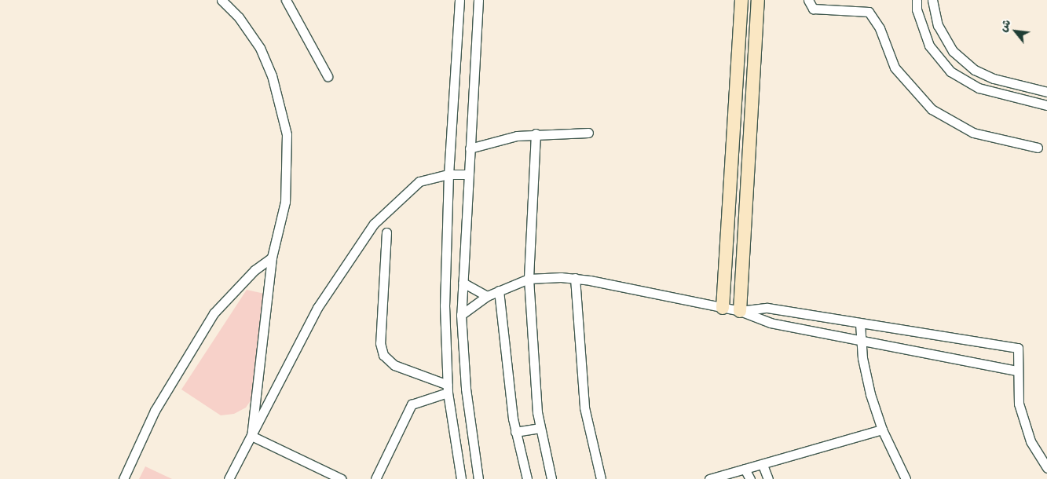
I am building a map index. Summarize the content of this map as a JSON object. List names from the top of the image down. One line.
{"north":"top left"}
